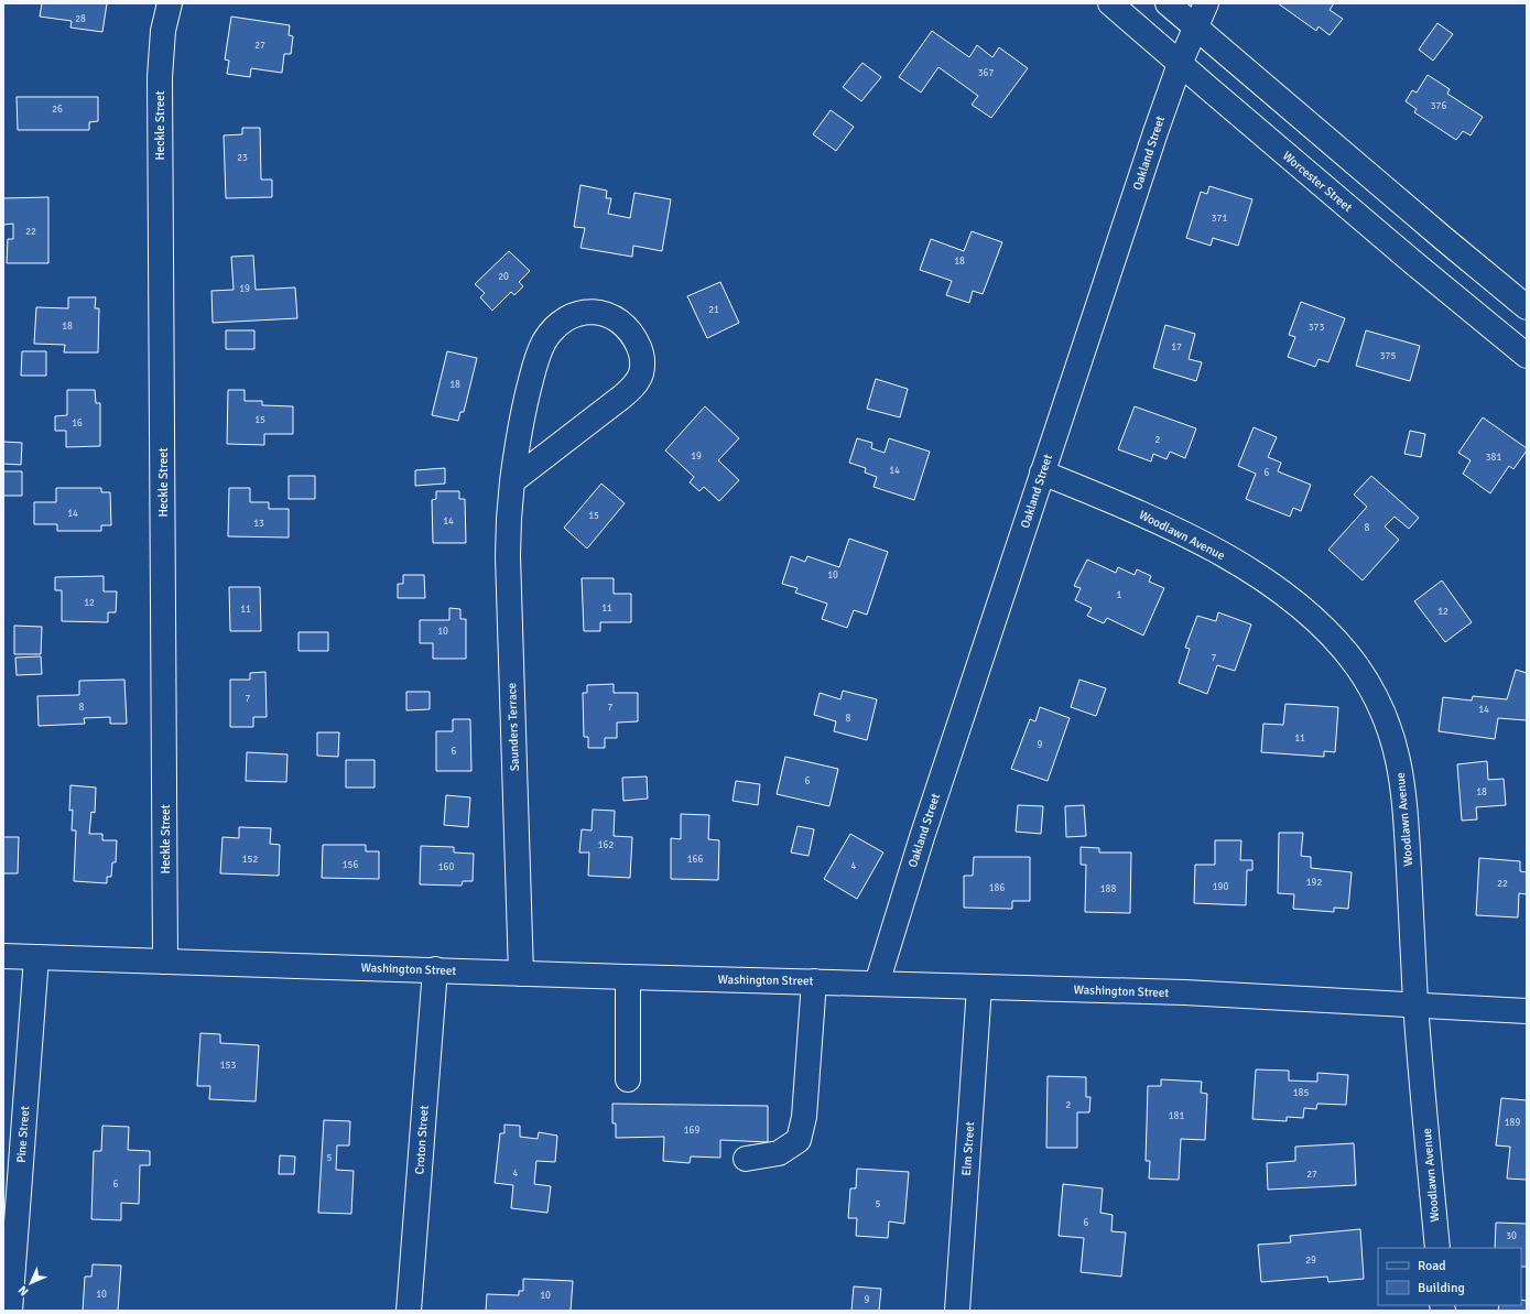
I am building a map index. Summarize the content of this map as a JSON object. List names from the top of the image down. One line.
{"streets":{"main road":["Heckle Street","Oakland Street","Worcester Street","Woodlawn Avenue","Saunders Terrace","Washington Street","Pine Street","Croton Street","Elm Street"]},"crossings":[["Heckle Street","Washington Street"],["Oakland Street","Worcester Street"],["Oakland Street","Woodlawn Avenue"],["Oakland Street","Washington Street"],["Woodlawn Avenue","Washington Street"],["Saunders Terrace","Washington Street"],["Washington Street","Pine Street"],["Washington Street","Croton Street"],["Washington Street","Elm Street"]],"house_numbers":["28","27","367","376","26","23","371","22","18","20","19","21","18","373","17","375","18","15","16","2","19","381","14","6","14","15","14","13","8","10","1","12","11","11","12","10","7","7","8","7","14","8","11","9","6","6","18","162","152","166","156","4","160","192","22","190","186","188","153","185","2","181","189","169","5","4","27","6","5","6","30","29","10","10","9"],"legend":["Road","Building"],"north":"bottom left"}
